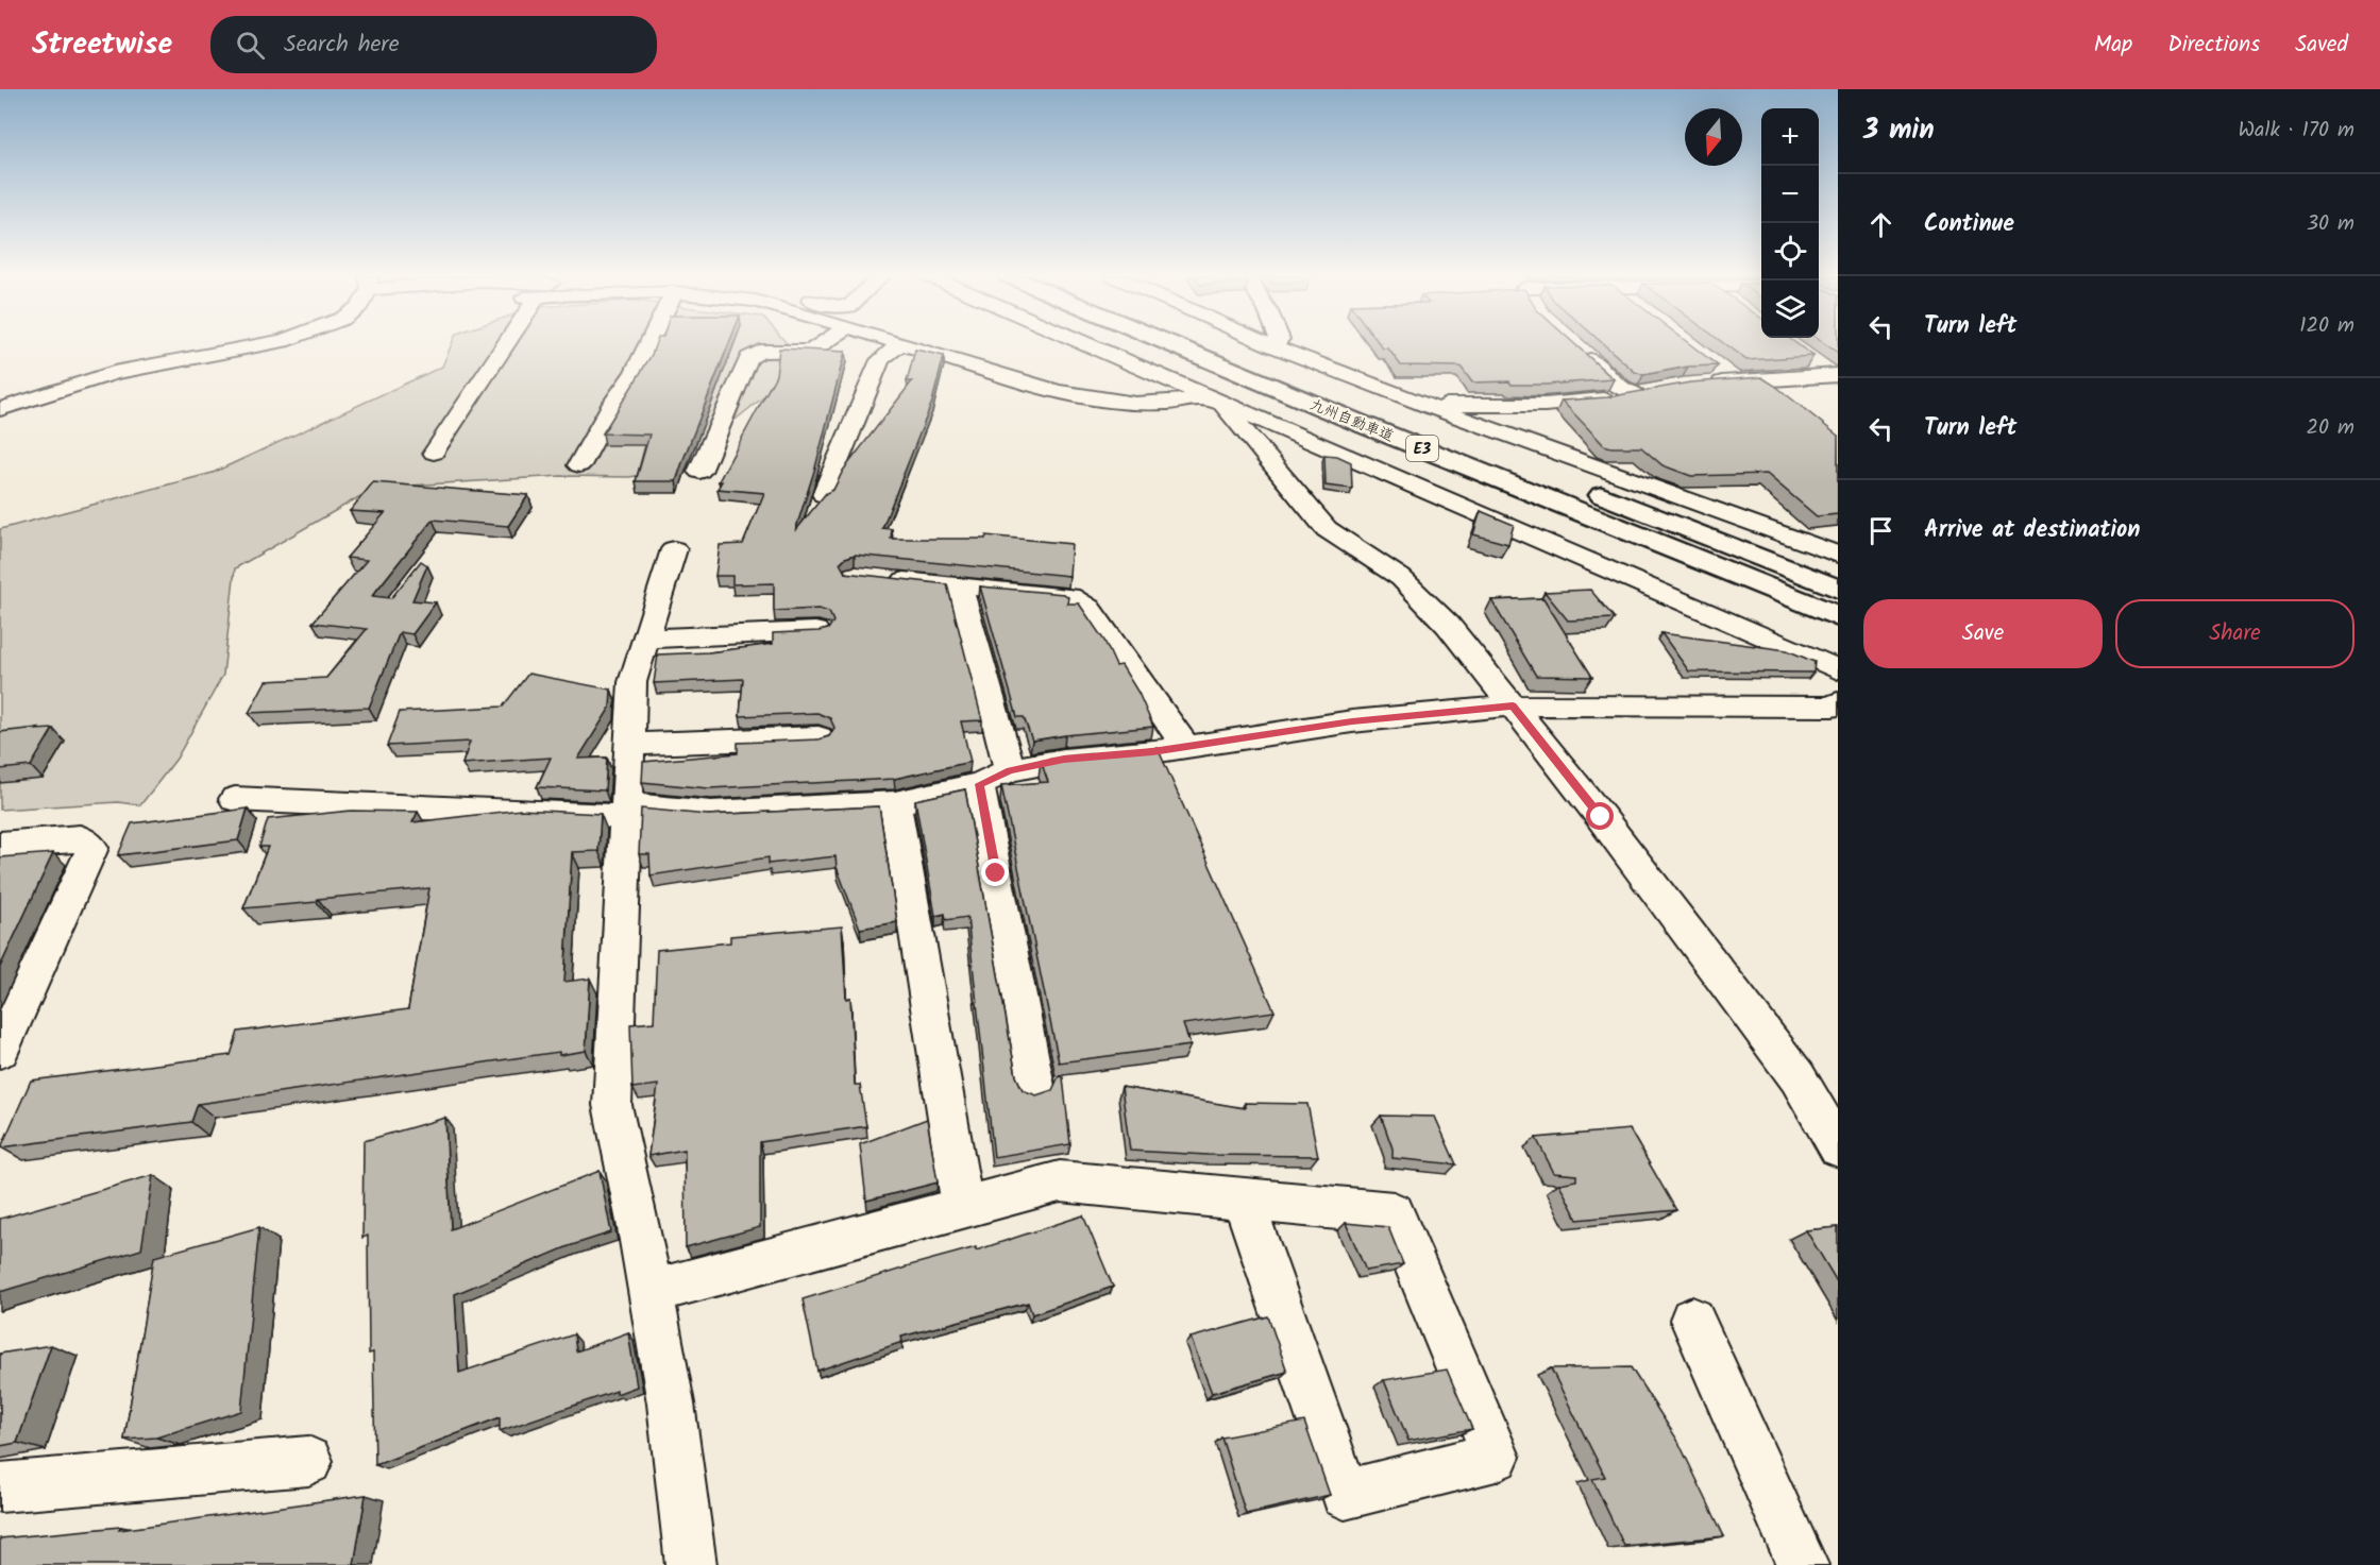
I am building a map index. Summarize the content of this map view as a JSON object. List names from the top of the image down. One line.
{"streets":{"highway":["九州自動車道","E3"]},"north":"bottom","page":{"header":"Streetwise","search":"Search here","nav":["Map","Directions","Saved"],"heading":["3 min","Walk · 170 m"],"map_buttons":["+","−"],"list":[["Continue","30 m"],["Turn left","120 m"],["Turn left","20 m"],"Arrive at destination"],"buttons":["Save","Share"]}}
